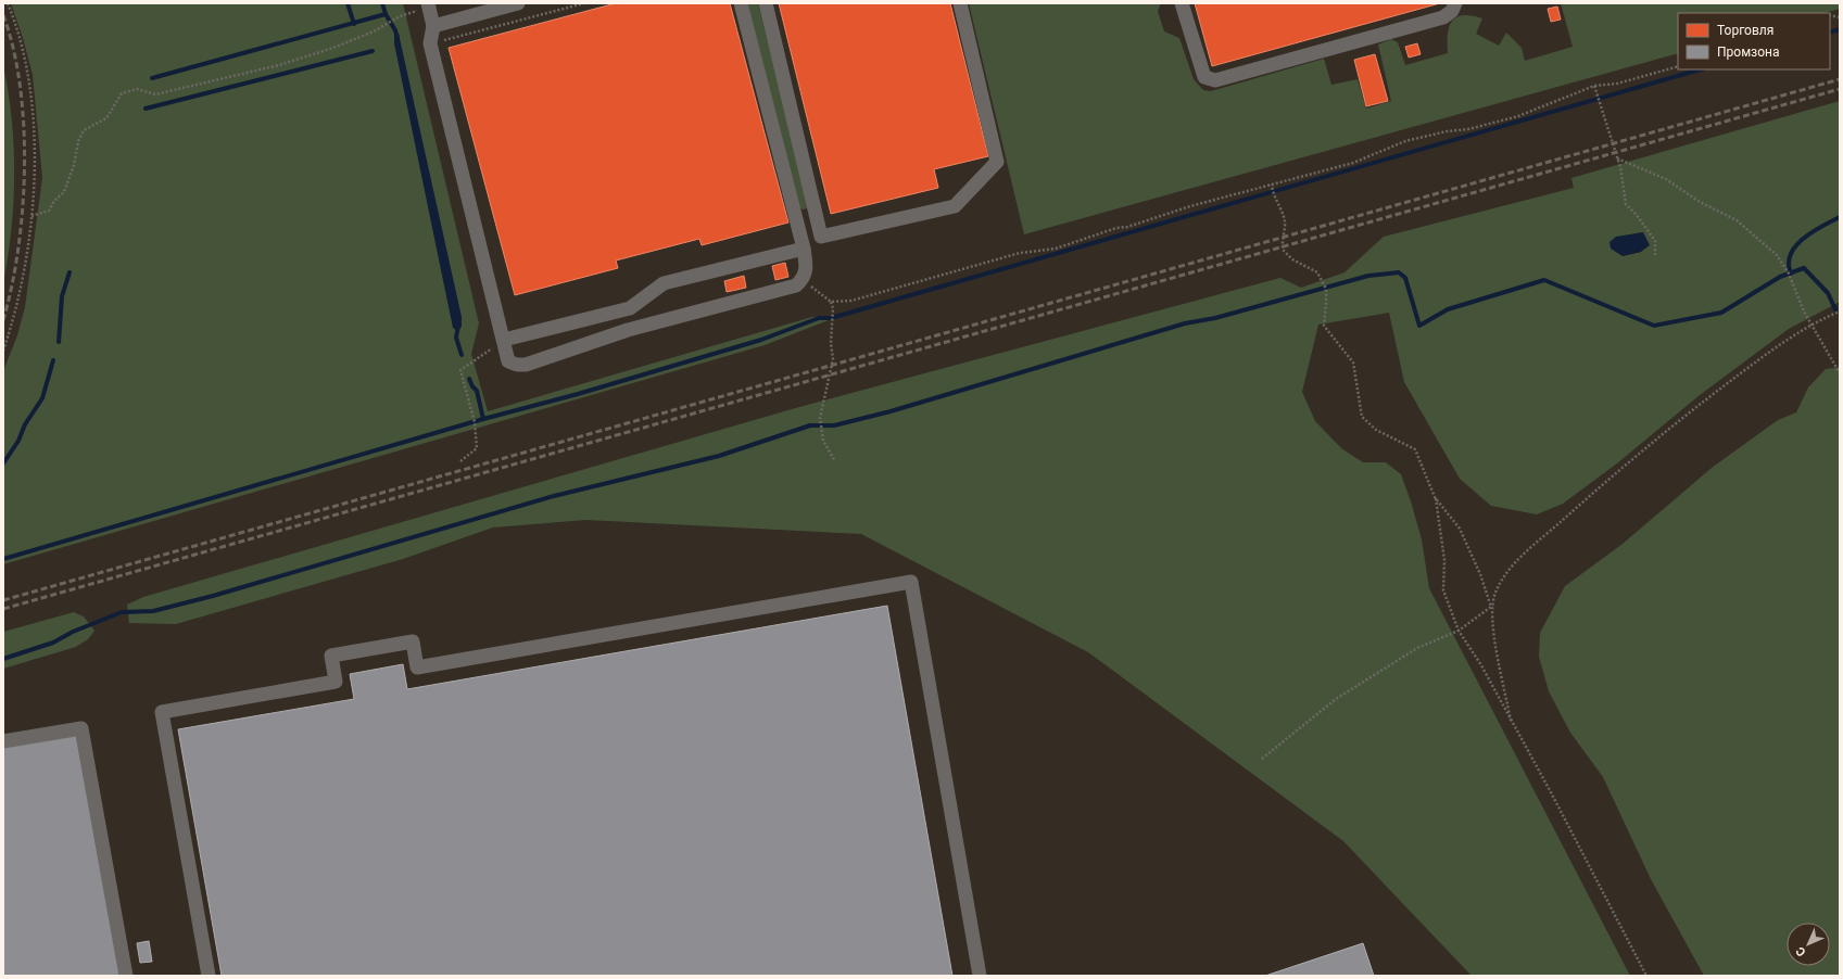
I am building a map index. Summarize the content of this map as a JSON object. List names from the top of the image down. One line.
{"legend":["Торговля","Промзона"],"north":"bottom left"}
